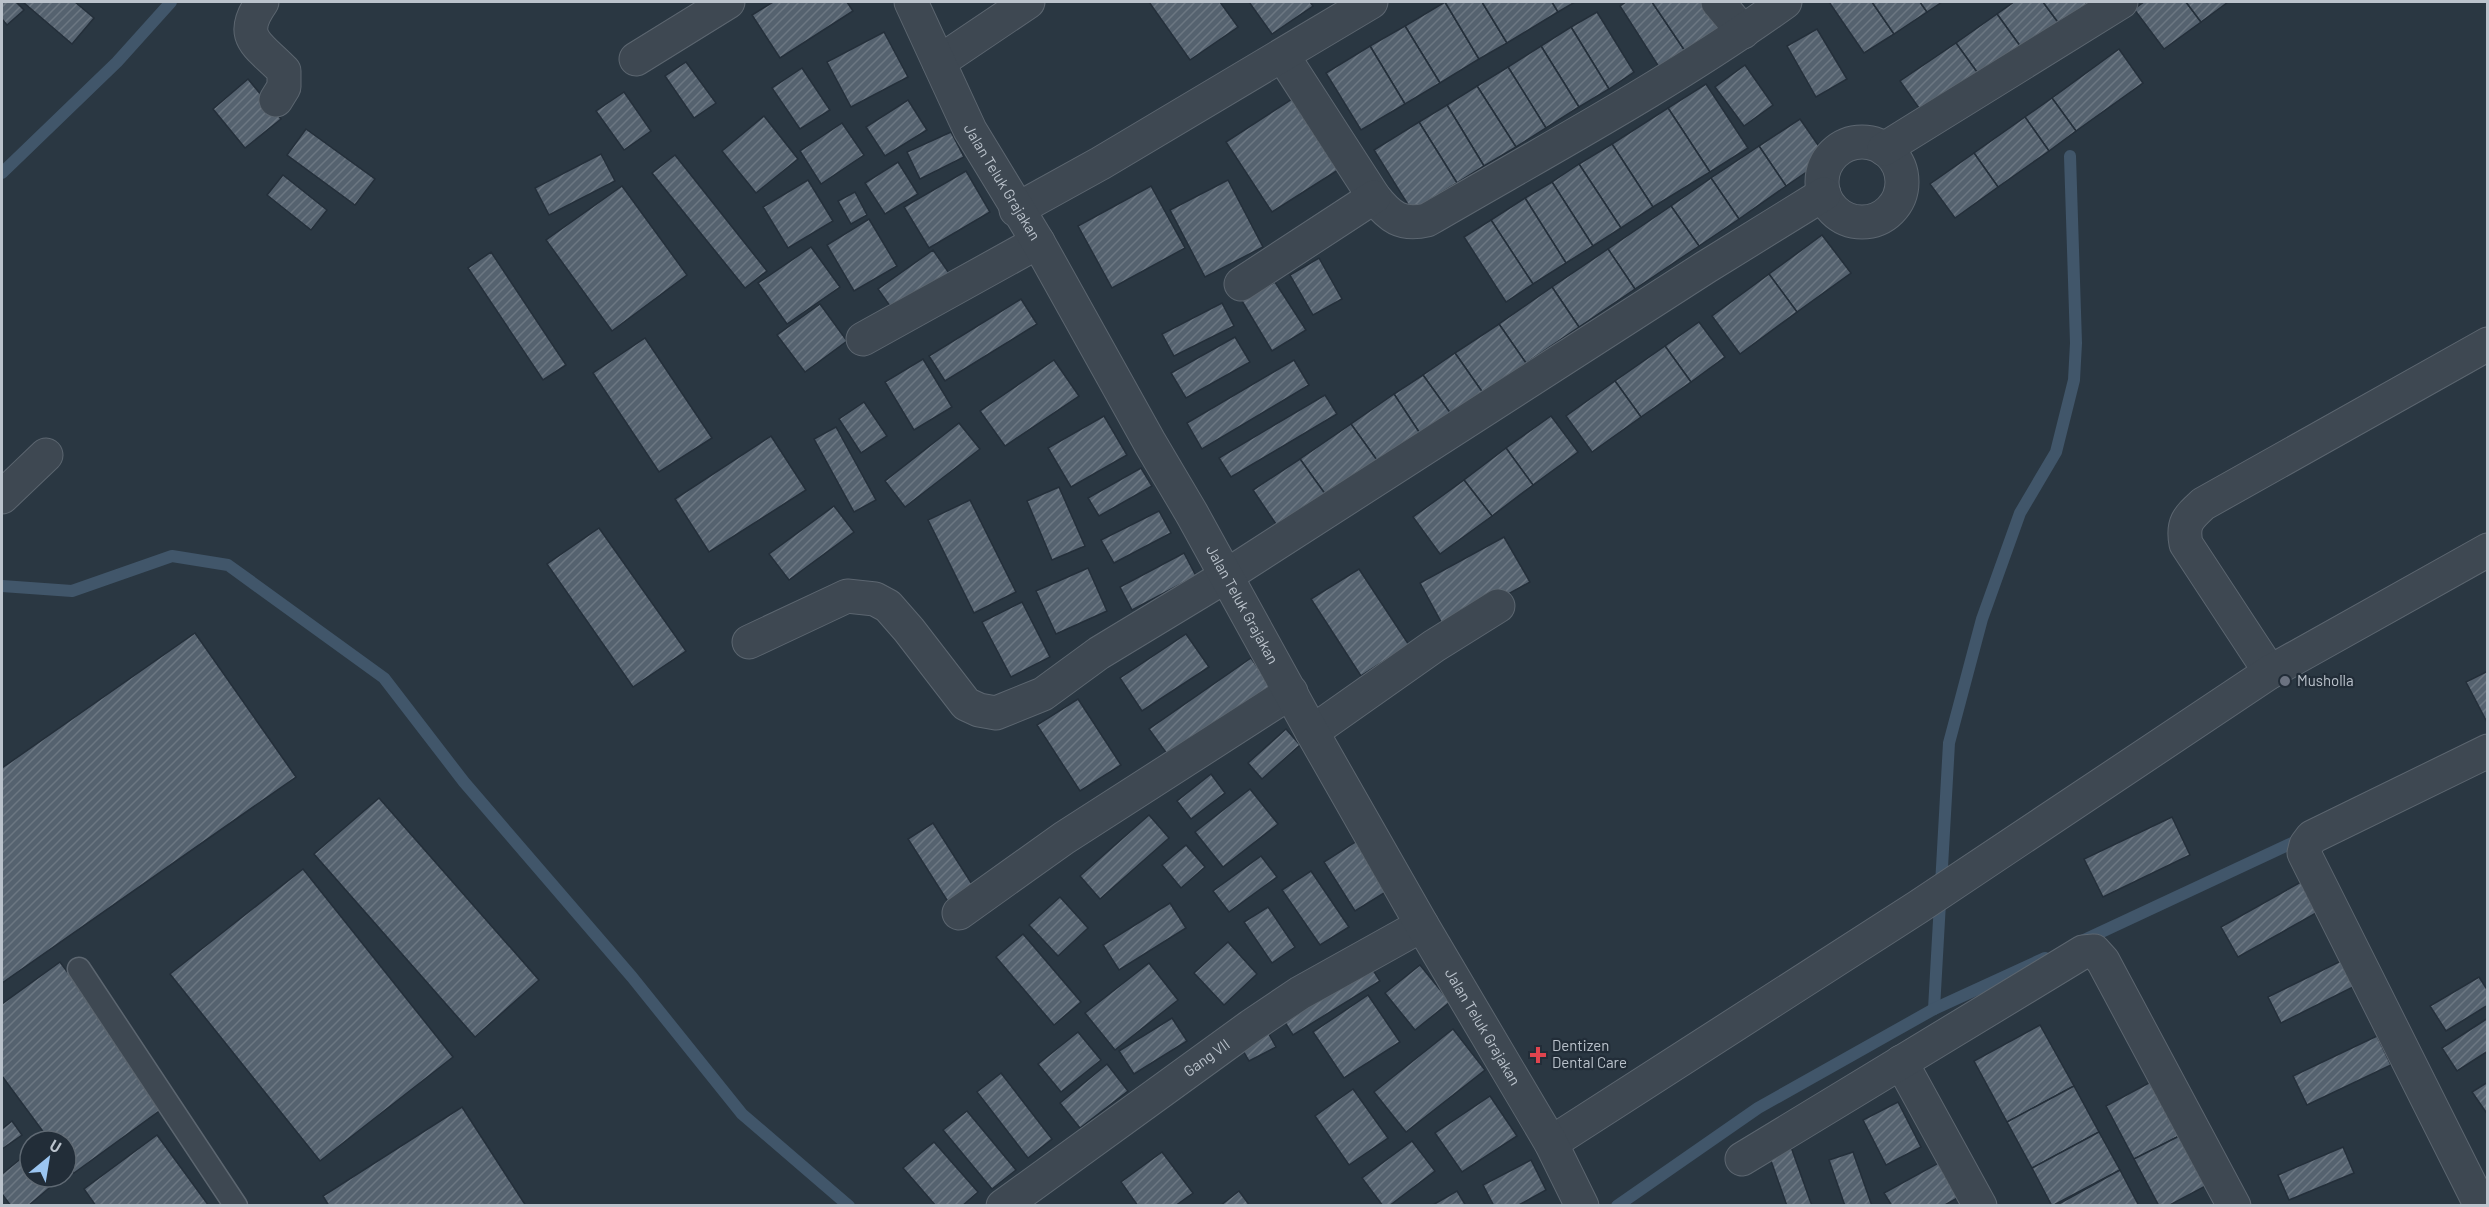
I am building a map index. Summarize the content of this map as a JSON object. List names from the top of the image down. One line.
{"streets":{"street":["Jalan Teluk Grajakan","Gang VII"]},"crossings":[["Jalan Teluk Grajakan","Gang VII"]],"places":{"other":["Musholla"],"health":["Dentizen Dental Care"]},"north":"top right"}
